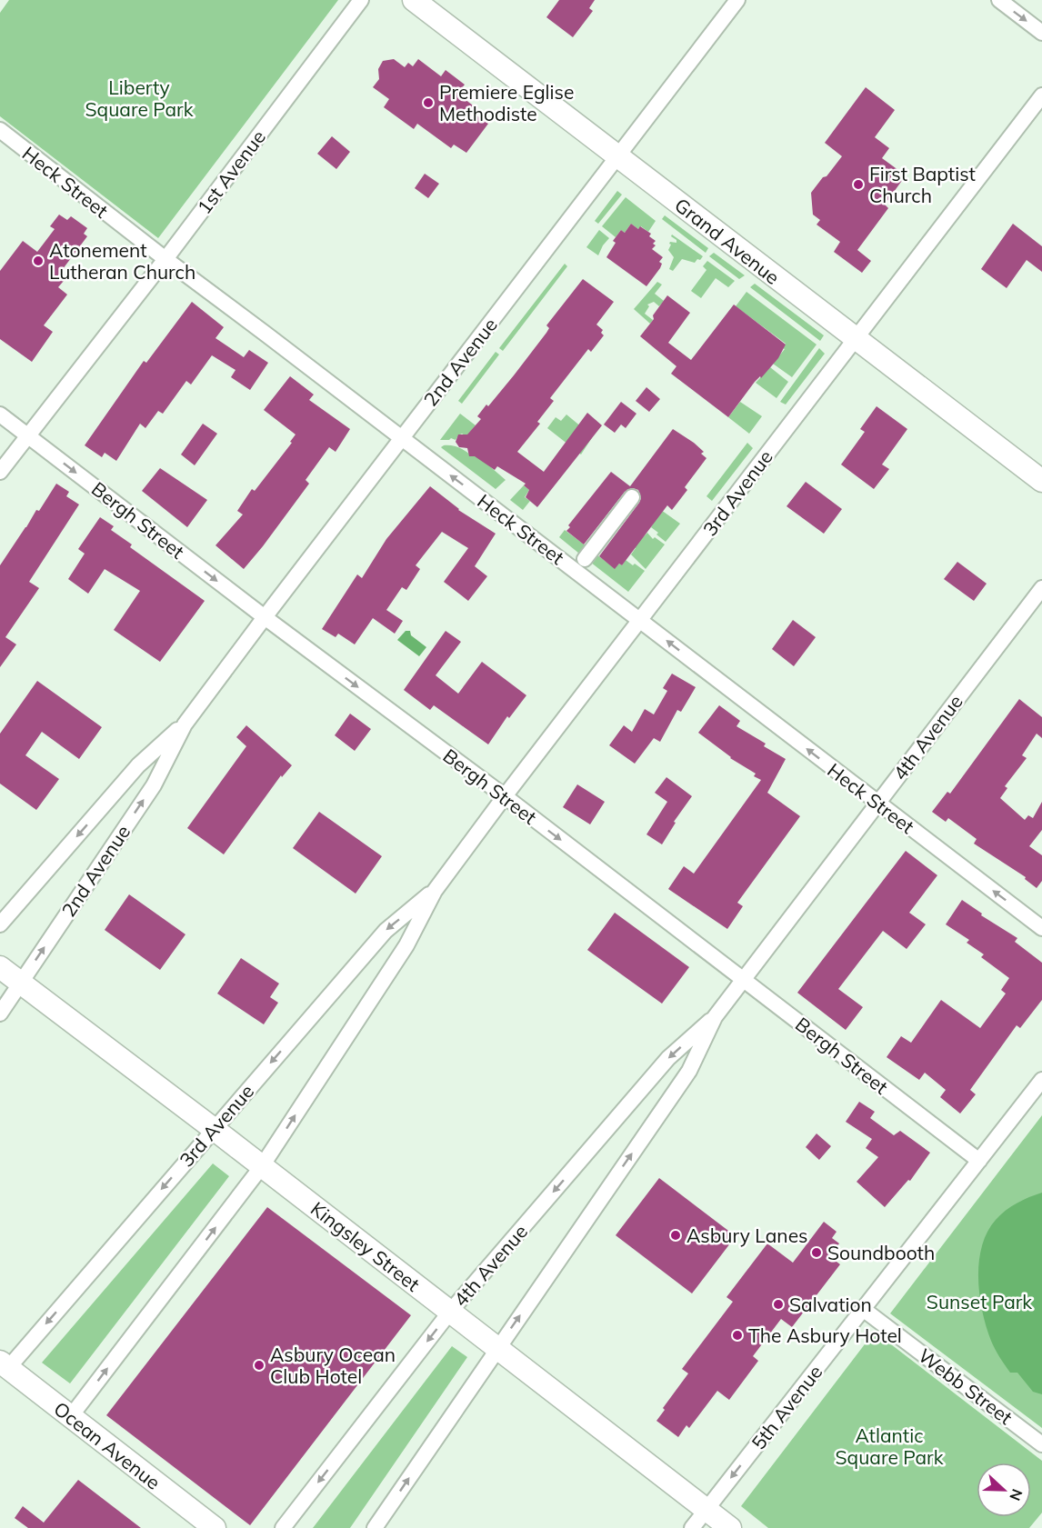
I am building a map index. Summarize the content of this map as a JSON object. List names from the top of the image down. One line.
{"streets":{"street":["1st Avenue","Heck Street","Grand Avenue","2nd Avenue","3rd Avenue","Bergh Street","4th Avenue","Kingsley Street","Webb Street","5th Avenue","Ocean Avenue"]},"crossings":[["1st Avenue","Heck Street"],["1st Avenue","Bergh Street"],["Heck Street","2nd Avenue"],["Heck Street","3rd Avenue"],["Heck Street","4th Avenue"],["Grand Avenue","2nd Avenue"],["Grand Avenue","3rd Avenue"],["2nd Avenue","Bergh Street"],["2nd Avenue","Kingsley Street"],["3rd Avenue","Bergh Street"],["3rd Avenue","Kingsley Street"],["3rd Avenue","Ocean Avenue"],["Bergh Street","4th Avenue"],["Bergh Street","5th Avenue"],["4th Avenue","Kingsley Street"],["Kingsley Street","5th Avenue"],["Webb Street","5th Avenue"]],"one_way":["Heck Street","Bergh Street","5th Avenue"],"parks":["Liberty Square Park","Sunset Park","Atlantic Square Park"],"places":["Premiere Eglise Methodiste","First Baptist Church","Atonement Lutheran Church","Asbury Lanes","Soundbooth","Salvation","The Asbury Hotel","Asbury Ocean Club Hotel"],"north":"right"}
